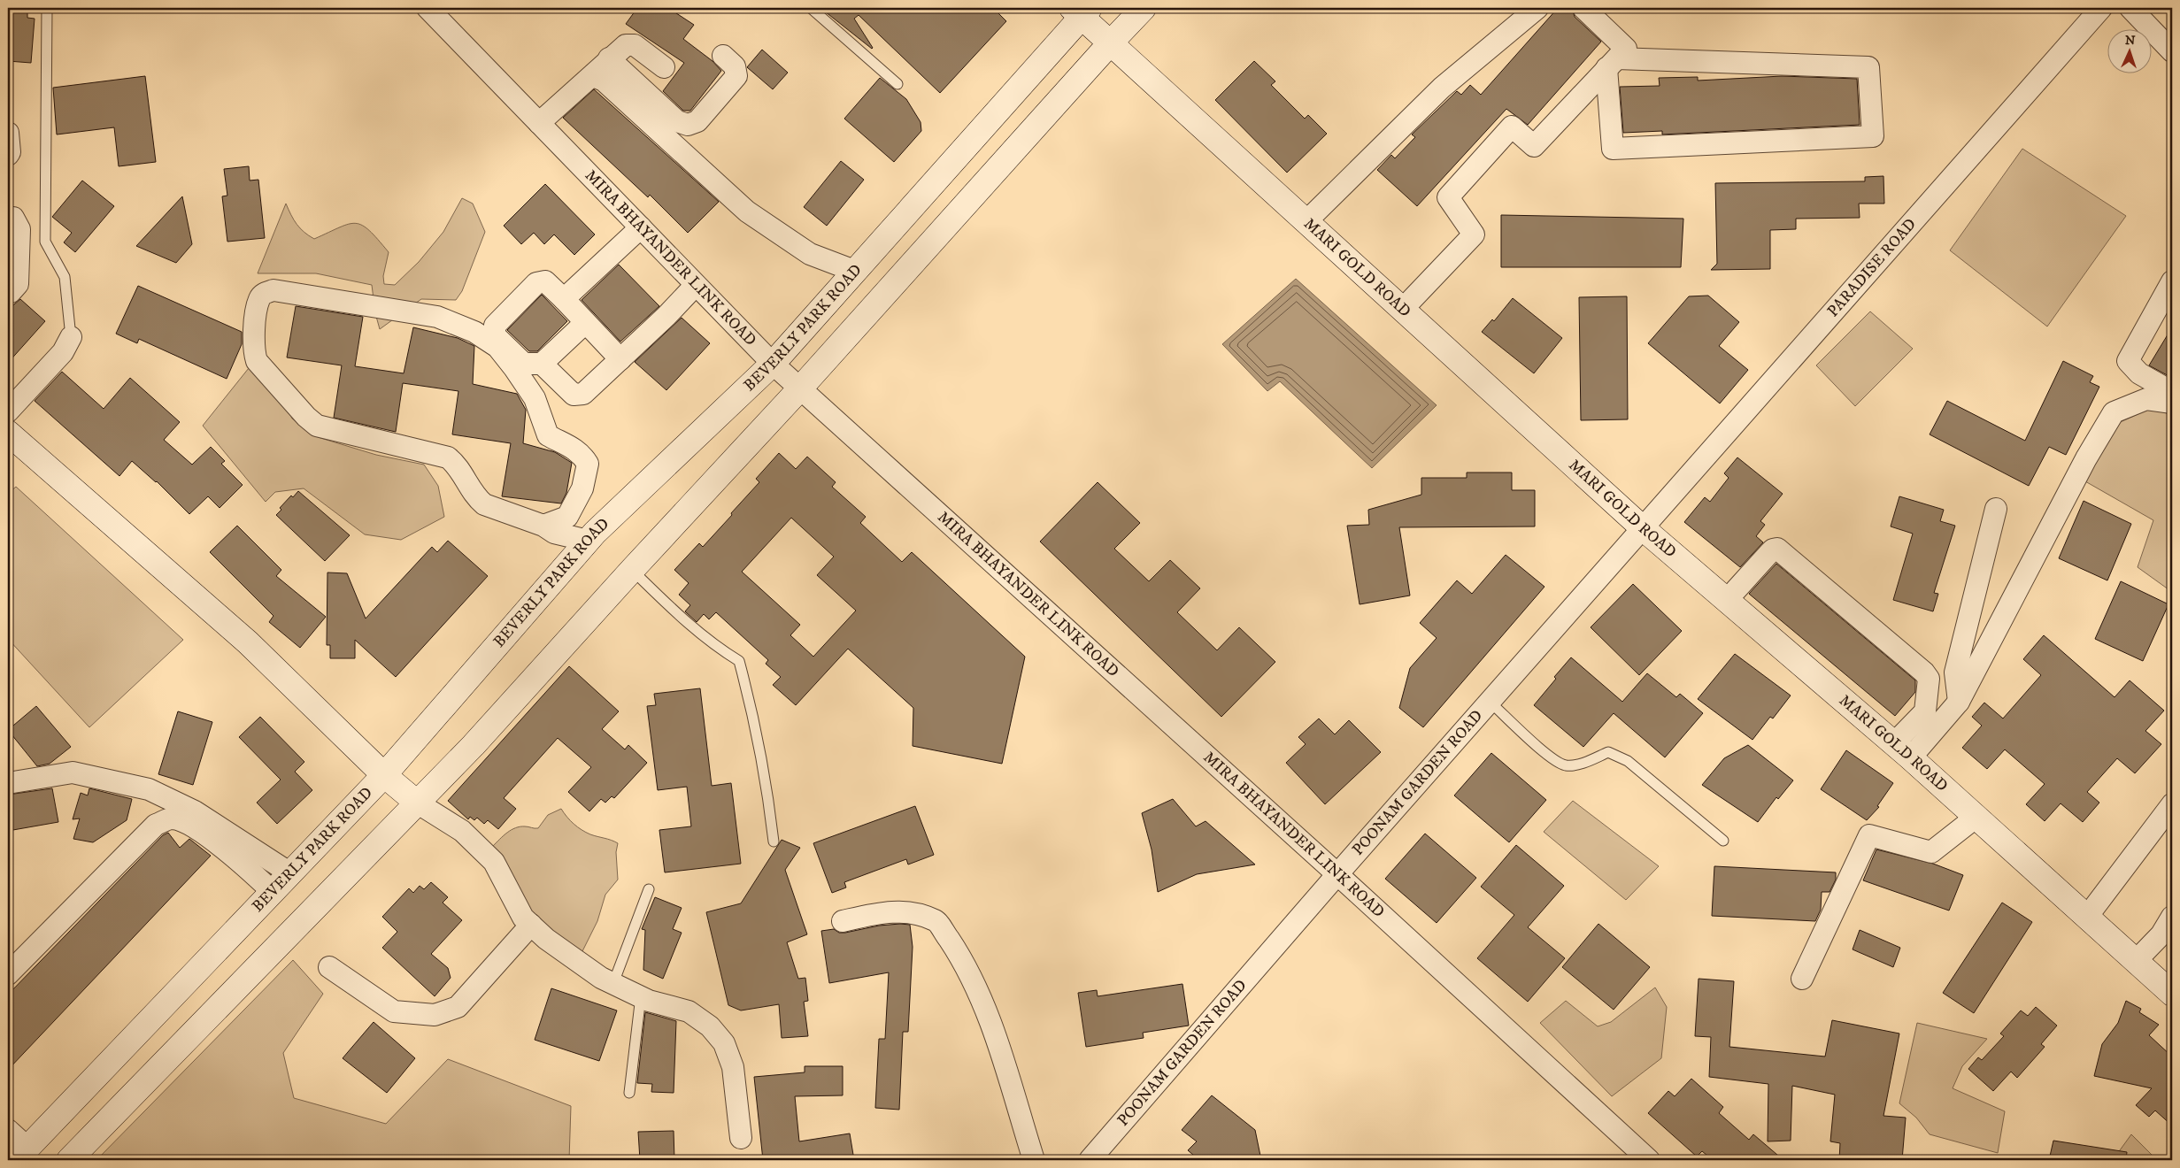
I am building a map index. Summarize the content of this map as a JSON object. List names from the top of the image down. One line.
{"streets":{"main road":["MARI GOLD ROAD","BEVERLY PARK ROAD"],"street":["MIRA BHAYANDER LINK ROAD","PARADISE ROAD","POONAM GARDEN ROAD"]},"crossings":[["MIRA BHAYANDER LINK ROAD","BEVERLY PARK ROAD"],["MIRA BHAYANDER LINK ROAD","POONAM GARDEN ROAD"],["MARI GOLD ROAD","PARADISE ROAD"],["MARI GOLD ROAD","BEVERLY PARK ROAD"],["MARI GOLD ROAD","POONAM GARDEN ROAD"],["PARADISE ROAD","POONAM GARDEN ROAD"]],"north":"top"}
